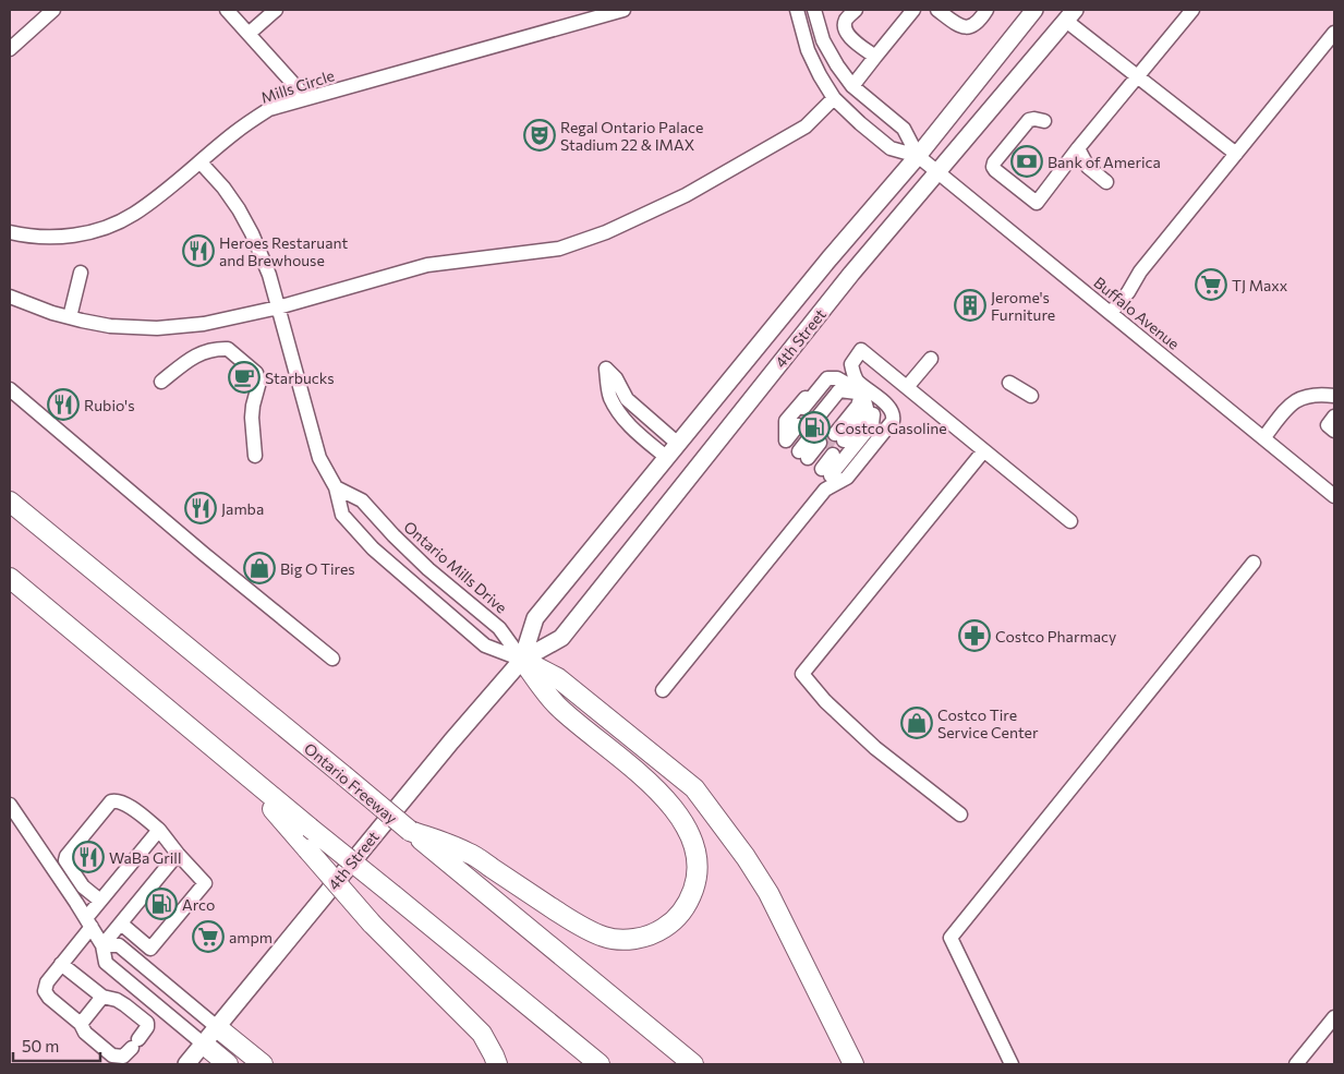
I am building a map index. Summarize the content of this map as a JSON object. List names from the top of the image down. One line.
{"streets":{"highway":["Ontario Freeway"],"main road":["4th Street"],"street":["Mills Circle","Buffalo Avenue","Ontario Mills Drive"]},"crossings":[["Buffalo Avenue","4th Street"],["4th Street","Ontario Mills Drive"]],"places":{"theatre":["Regal Ontario Palace Stadium 22 & IMAX"],"bank":["Bank of America"],"restaurant":["Heroes Restaruant and Brewhouse","Rubio's","Jamba","WaBa Grill"],"supermarket":["TJ Maxx","ampm"],"building":["Jerome's Furniture"],"cafe":["Starbucks"],"fuel station":["Costco Gasoline","Arco"],"shop":["Big O Tires","Costco Tire Service Center"],"pharmacy":["Costco Pharmacy"]},"scale_bar":"50 m"}
